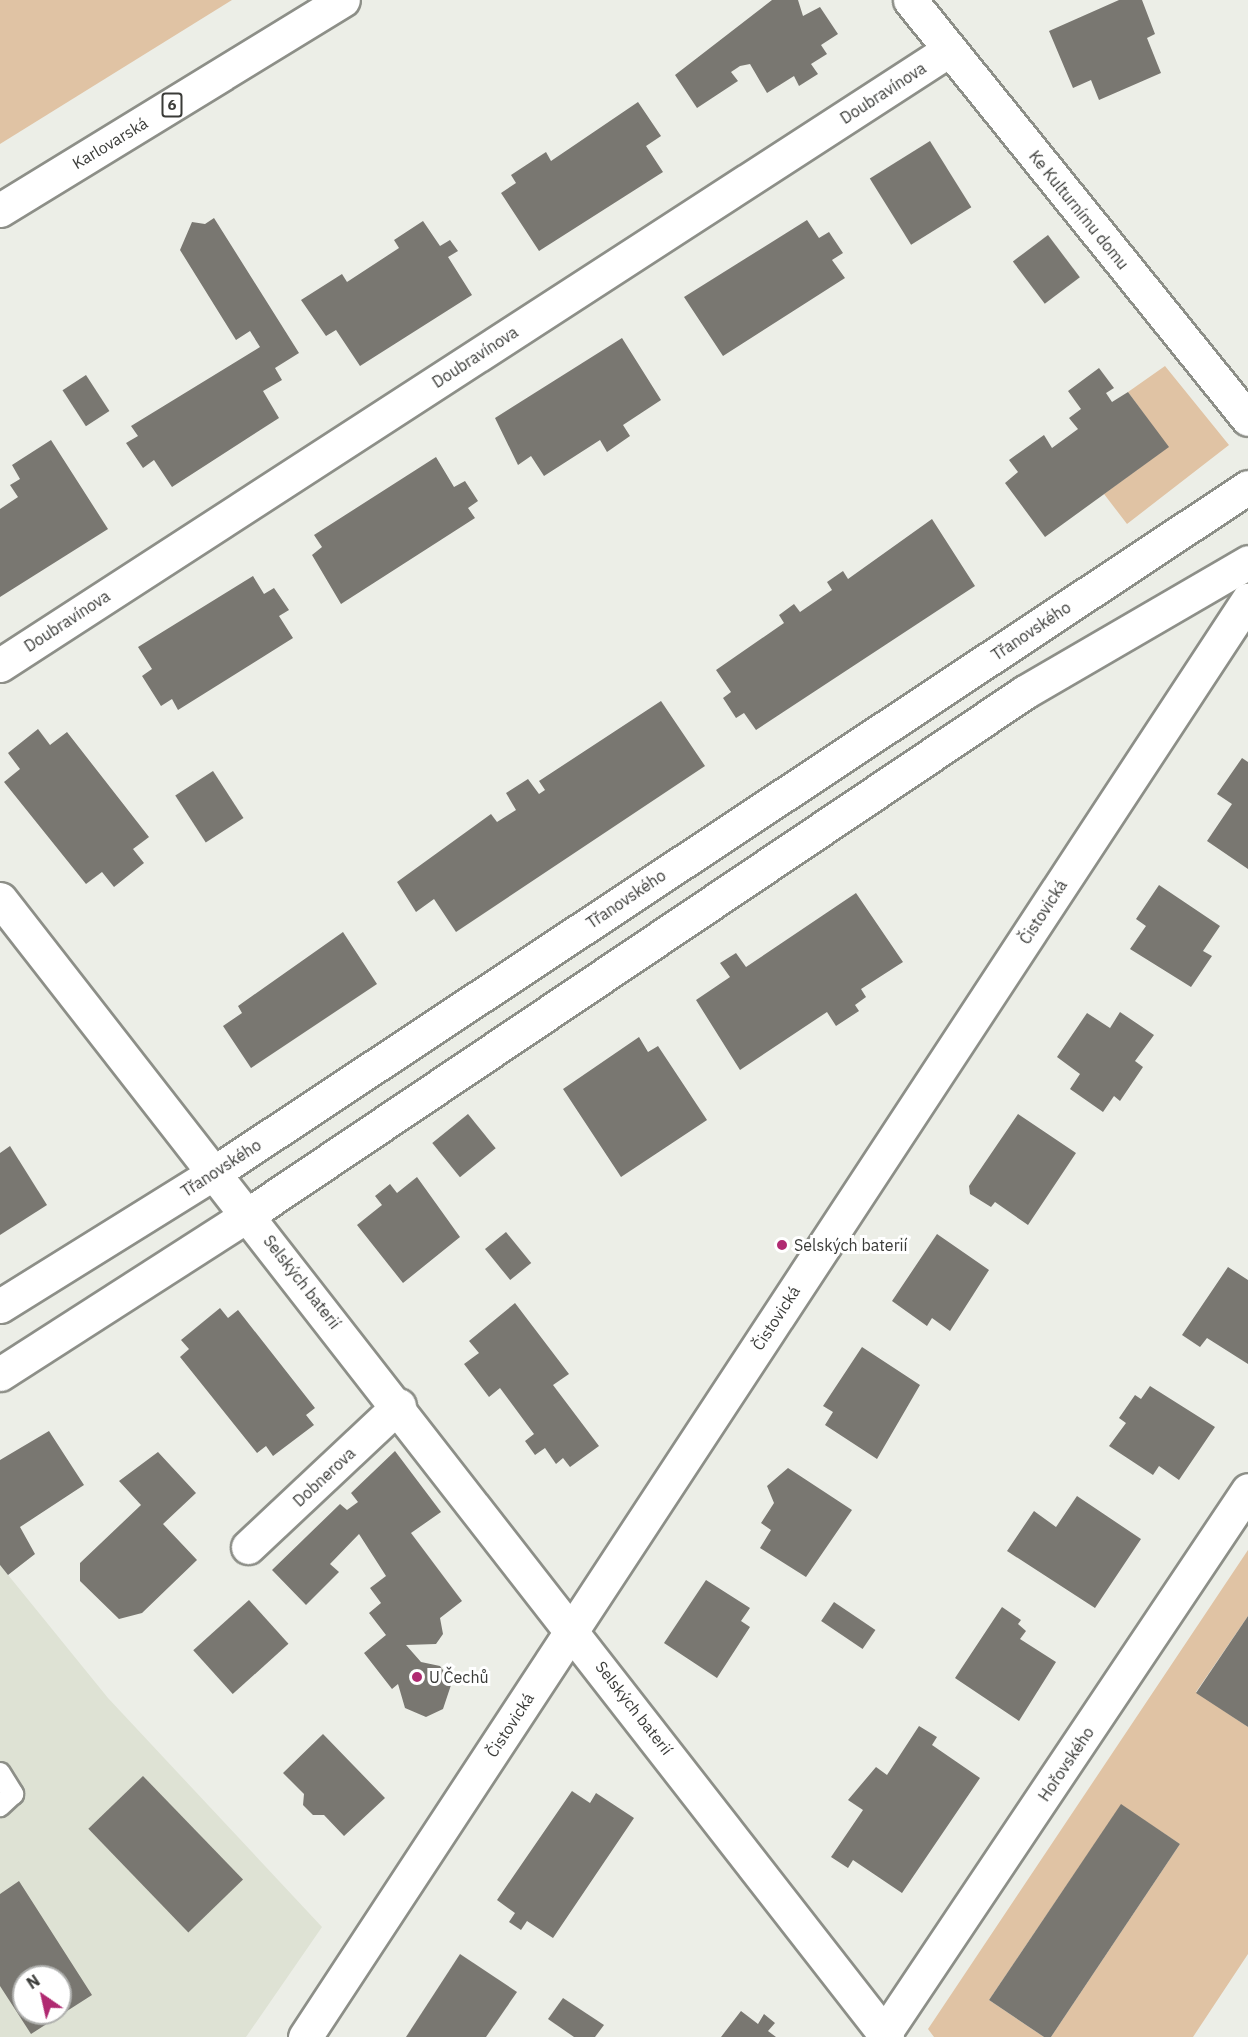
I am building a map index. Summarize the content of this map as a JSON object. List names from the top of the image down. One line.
{"streets":{"street":["Doubravínova","6","Karlovarská","Ke Kulturnímu domu","Třanovského","Čistovická","Selských baterií","Dobnerova","Hořovského"]},"crossings":[["Doubravínova","Ke Kulturnímu domu"],["Třanovského","Selských baterií"],["Čistovická","Selských baterií"],["Selských baterií","Dobnerova"],["Selských baterií","Hořovského"]],"places":["Selských baterií","U Čechů"],"north":"top left"}
